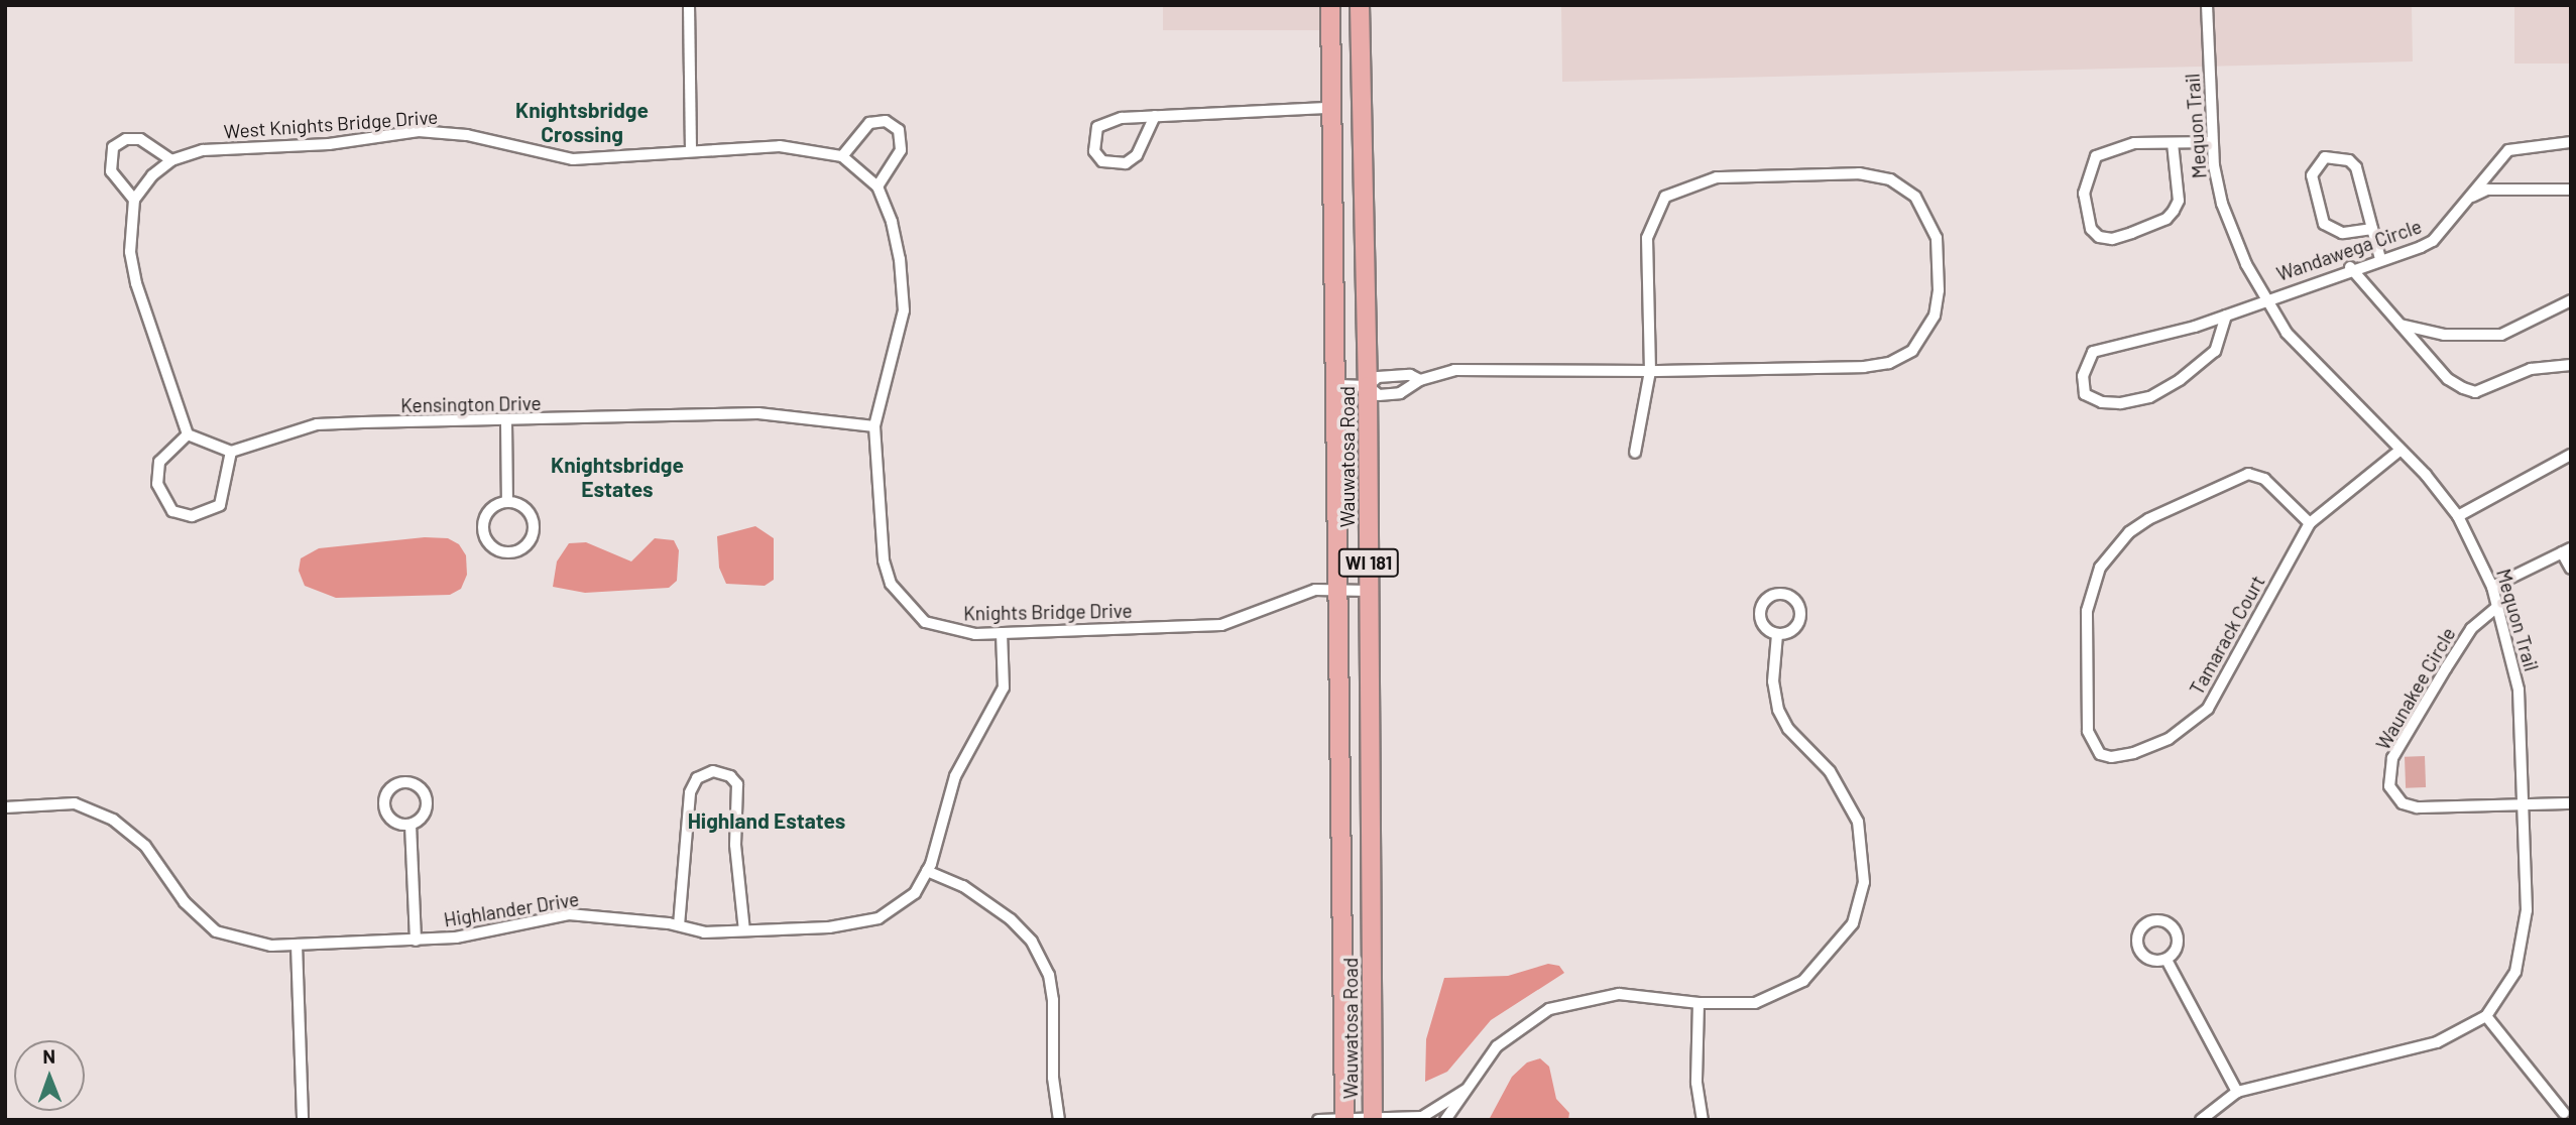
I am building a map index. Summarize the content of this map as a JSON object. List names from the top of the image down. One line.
{"streets":{"main road":["Wauwatosa Road","WI 181"],"street":["West Knights Bridge Drive","Mequon Trail","Wandawega Circle","Kensington Drive","Knights Bridge Drive","Tamarack Court","Waunakee Circle","Highlander Drive"]},"crossings":[["Mequon Trail","Wandawega Circle"],["Mequon Trail","Tamarack Court"],["Mequon Trail","Waunakee Circle"],["Kensington Drive","Knights Bridge Drive"],["Wauwatosa Road","Knights Bridge Drive"],["Knights Bridge Drive","Highlander Drive"]],"districts":["Knightsbridge Crossing","Knightsbridge Estates","Highland Estates"],"north":"top"}
